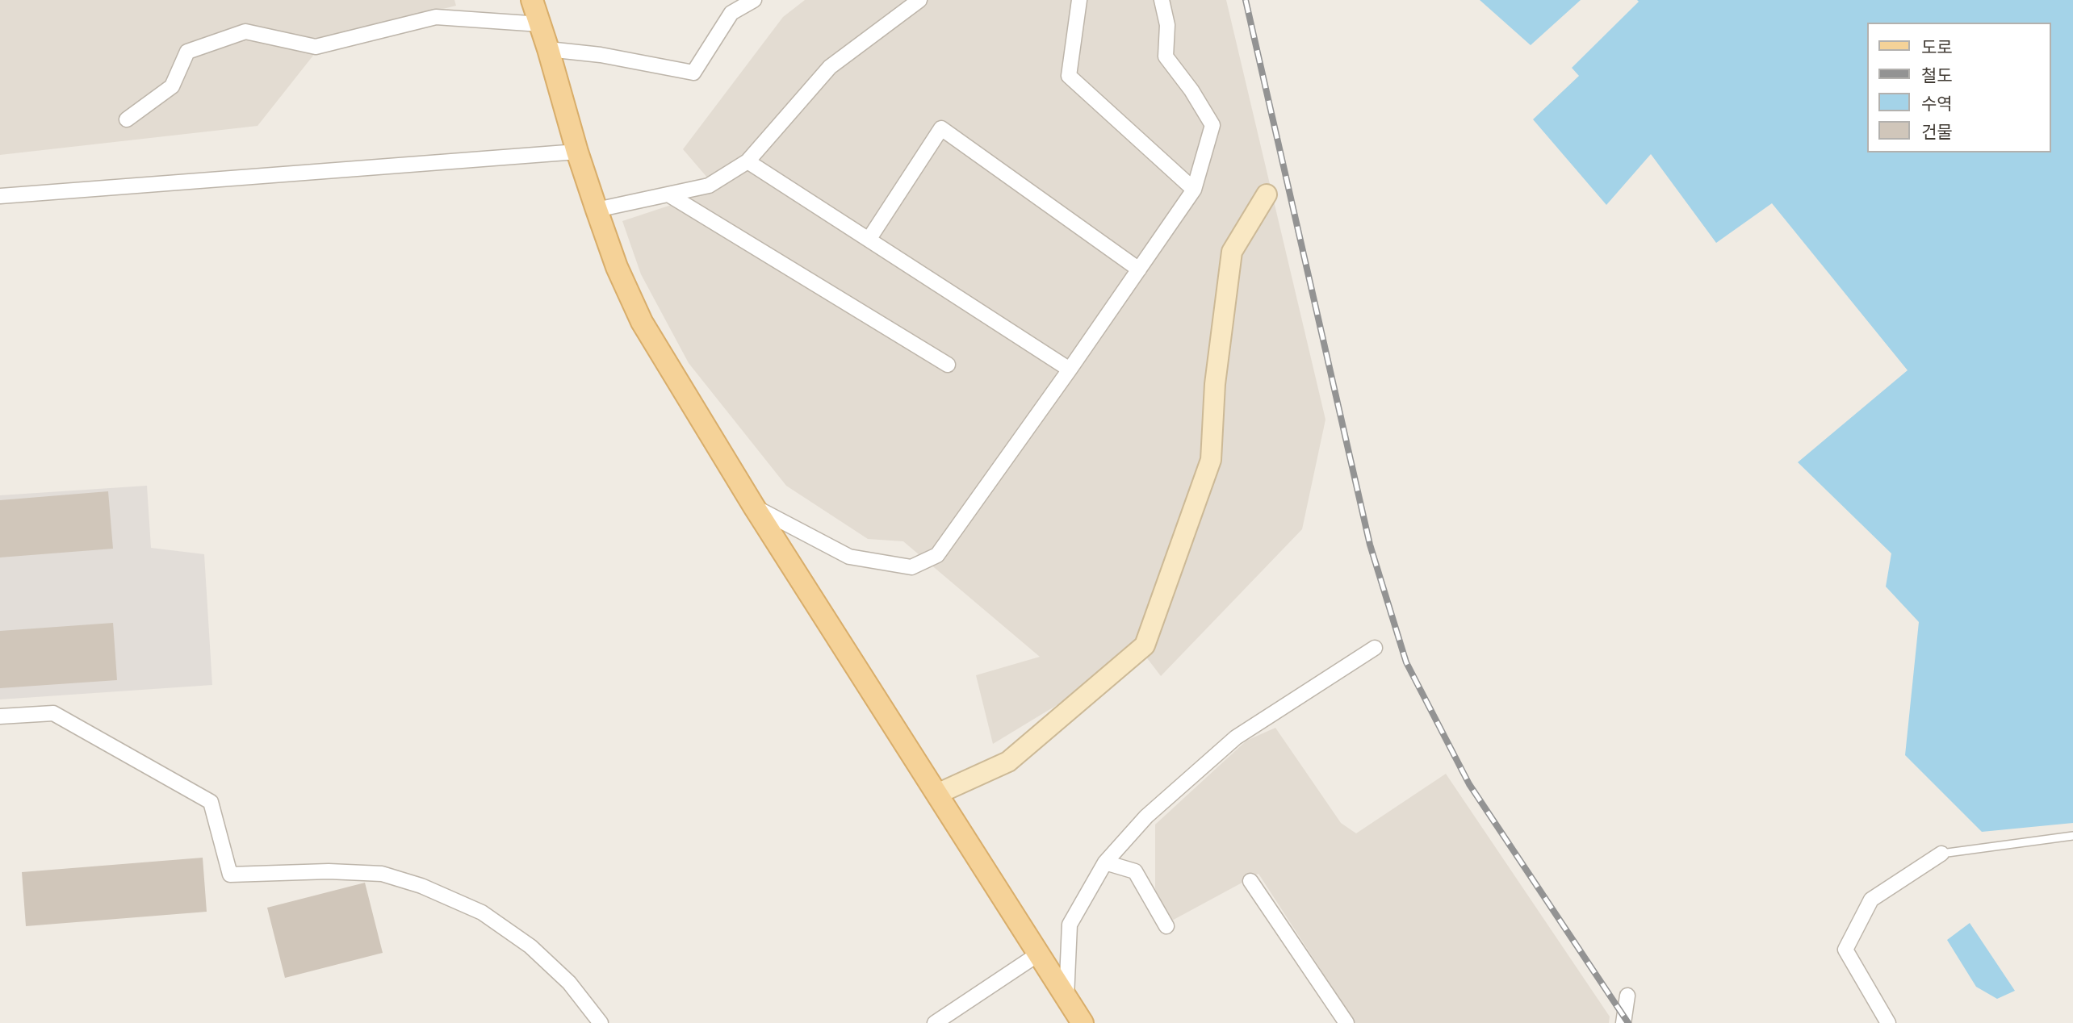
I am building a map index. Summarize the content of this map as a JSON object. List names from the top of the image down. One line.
{"legend":["도로","철도","수역","건물"]}
